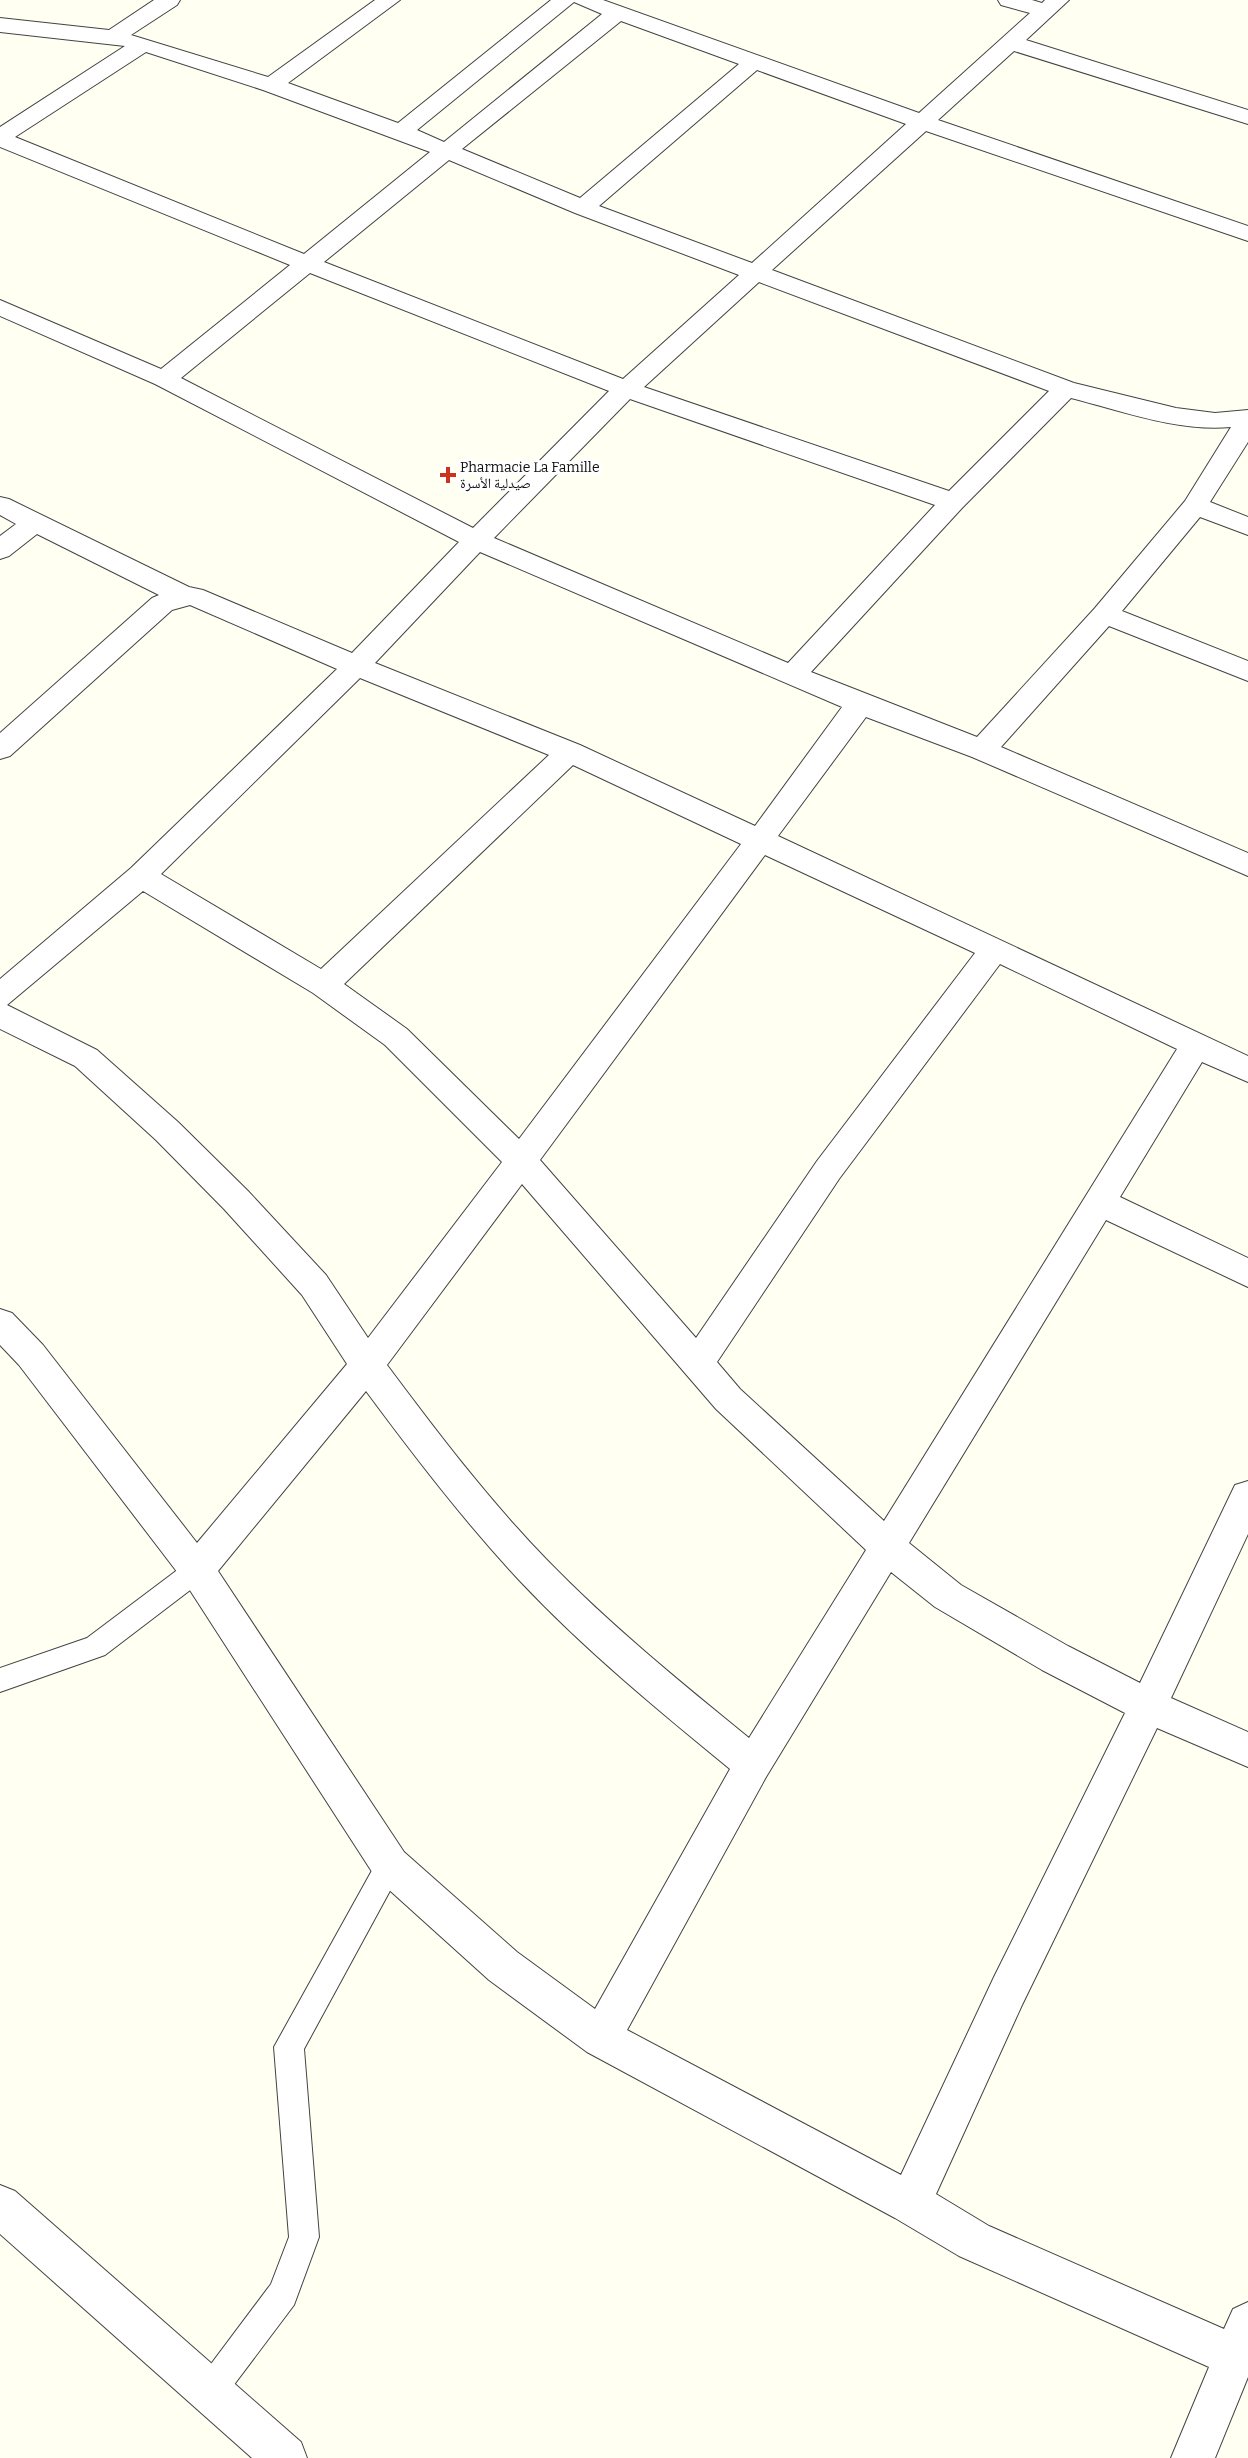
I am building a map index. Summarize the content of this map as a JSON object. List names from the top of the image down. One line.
{"places":{"health":["Pharmacie La Famille صيدلية الأسرة"]}}
